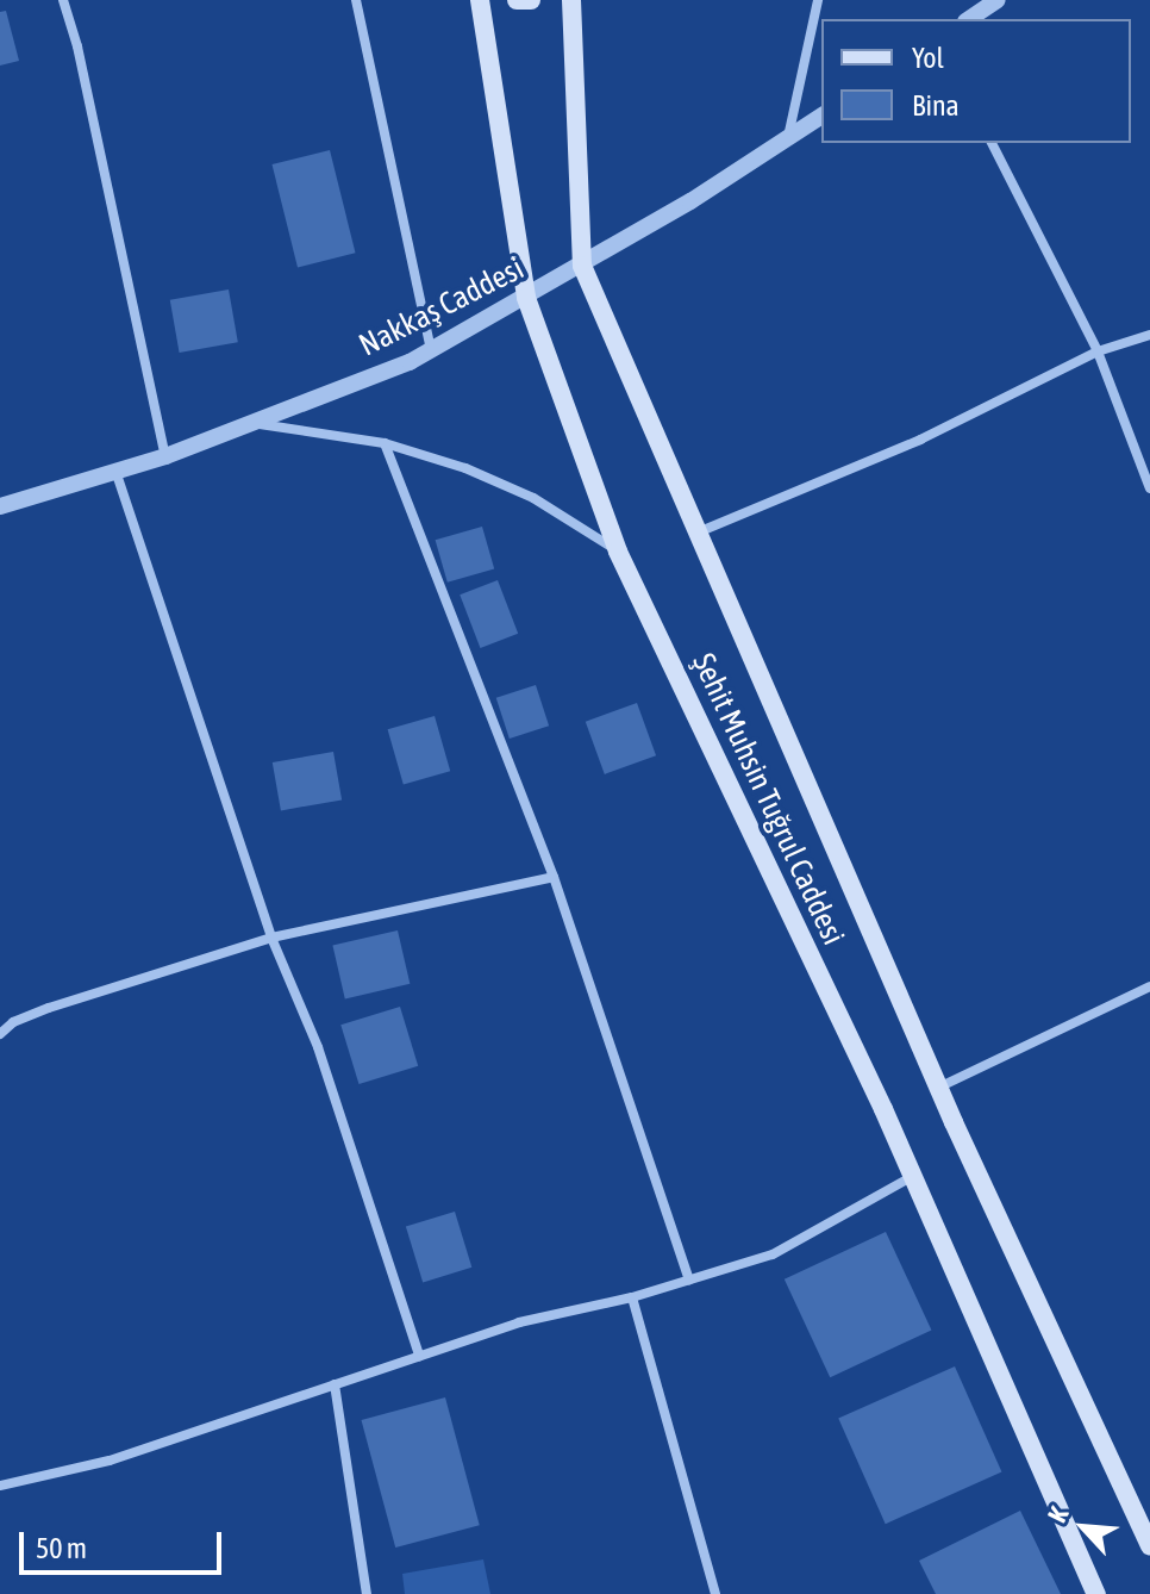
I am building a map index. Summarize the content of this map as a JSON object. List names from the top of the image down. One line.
{"streets":{"main road":["Şehit Muhsin Tuğrul Caddesi"],"street":["Nakkaş Caddesi"]},"crossings":[["Nakkaş Caddesi","Şehit Muhsin Tuğrul Caddesi"]],"legend":["Yol","Bina"],"scale_bar":"50 m","north":"top left"}
